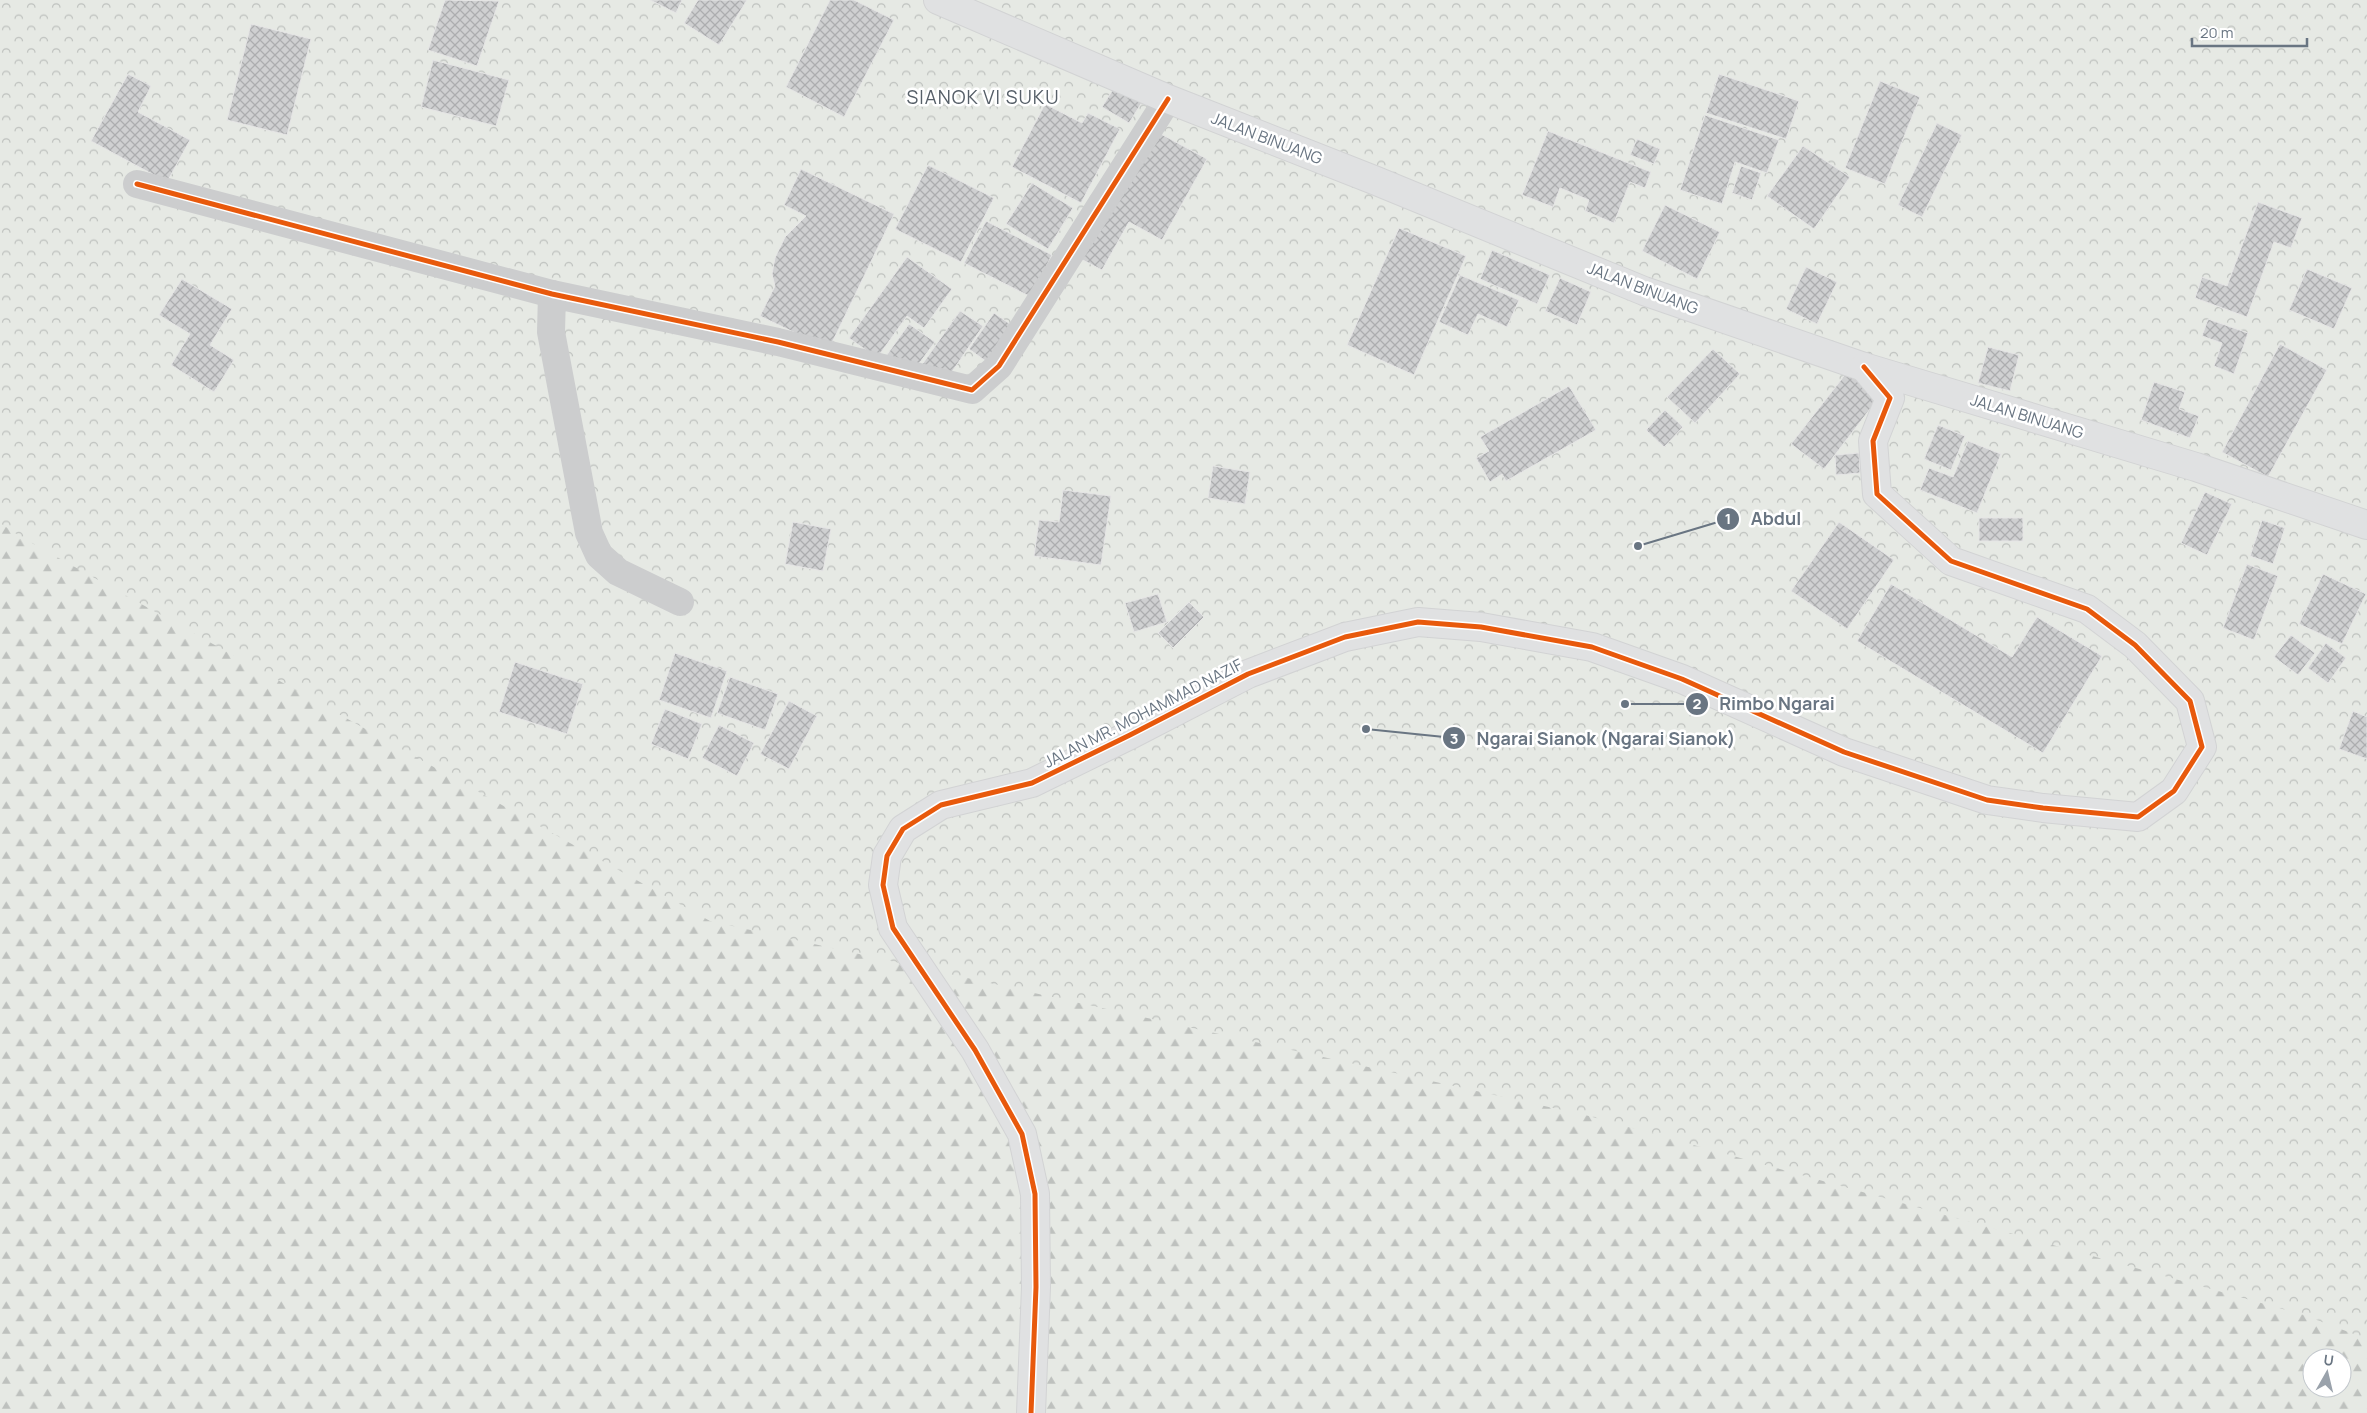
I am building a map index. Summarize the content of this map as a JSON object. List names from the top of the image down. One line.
{"streets":{"street":["JALAN BINUANG","JALAN MR. MOHAMMAD NAZIF"]},"crossings":[["JALAN BINUANG","JALAN MR. MOHAMMAD NAZIF"]],"districts":["SIANOK VI SUKU"],"places":["Abdul","Rimbo Ngarai","Ngarai Sianok (Ngarai Sianok)"],"scale_bar":"20 m","north":"top"}
